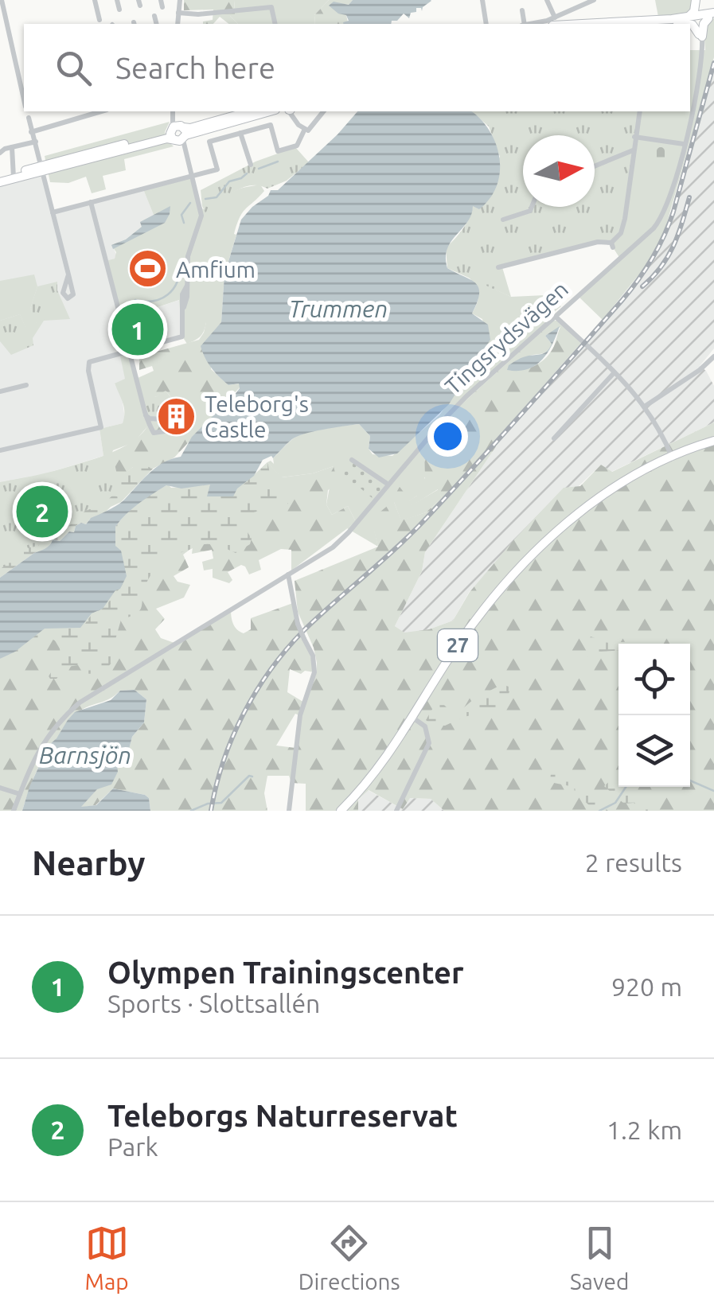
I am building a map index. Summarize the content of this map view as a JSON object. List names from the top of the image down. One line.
{"streets":{"main road":["27"],"street":["Tingsrydsvägen"]},"water":["Trummen","Barnsjön"],"places":{"sports":["Amfium"],"building":["Teleborg's Castle"]},"north":"right","page":{"search":"Search here","pins":["1","2"],"heading":["Nearby","2 results"],"list":[{"mark":"1","name":"Olympen Trainingscenter","note":"Sports · Slottsallén","value":"920 m"},{"mark":"2","name":"Teleborgs Naturreservat","note":"Park","value":"1.2 km"}],"nav":["Map","Directions","Saved"]}}
